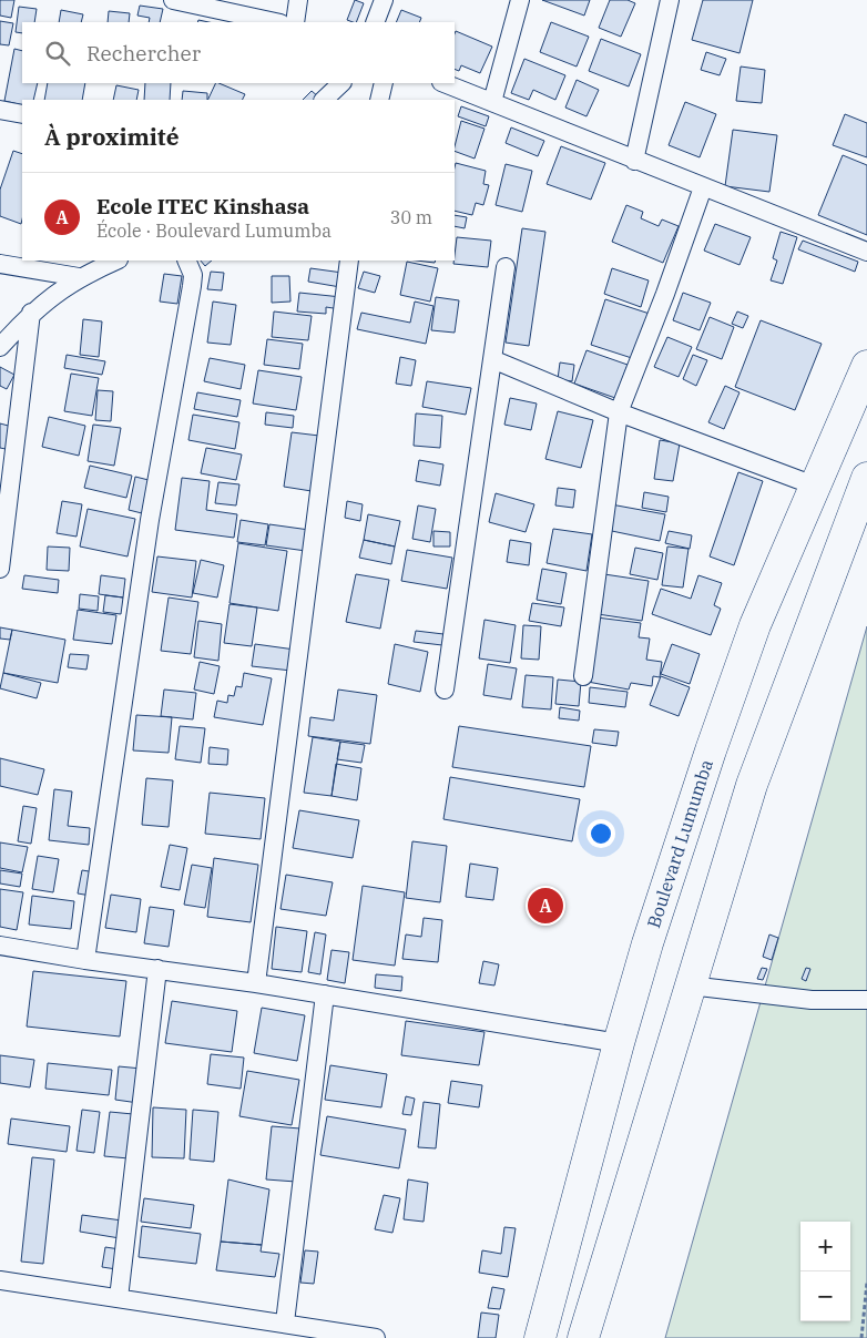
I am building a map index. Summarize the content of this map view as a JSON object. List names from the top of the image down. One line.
{"streets":{"highway":["Boulevard Lumumba"]},"page":{"search":"Rechercher","heading":"À proximité","list":[{"mark":"A","name":"Ecole ITEC Kinshasa","note":"École · Boulevard Lumumba","value":"30 m"}],"pins":"A","map_buttons":["+","−"]}}
